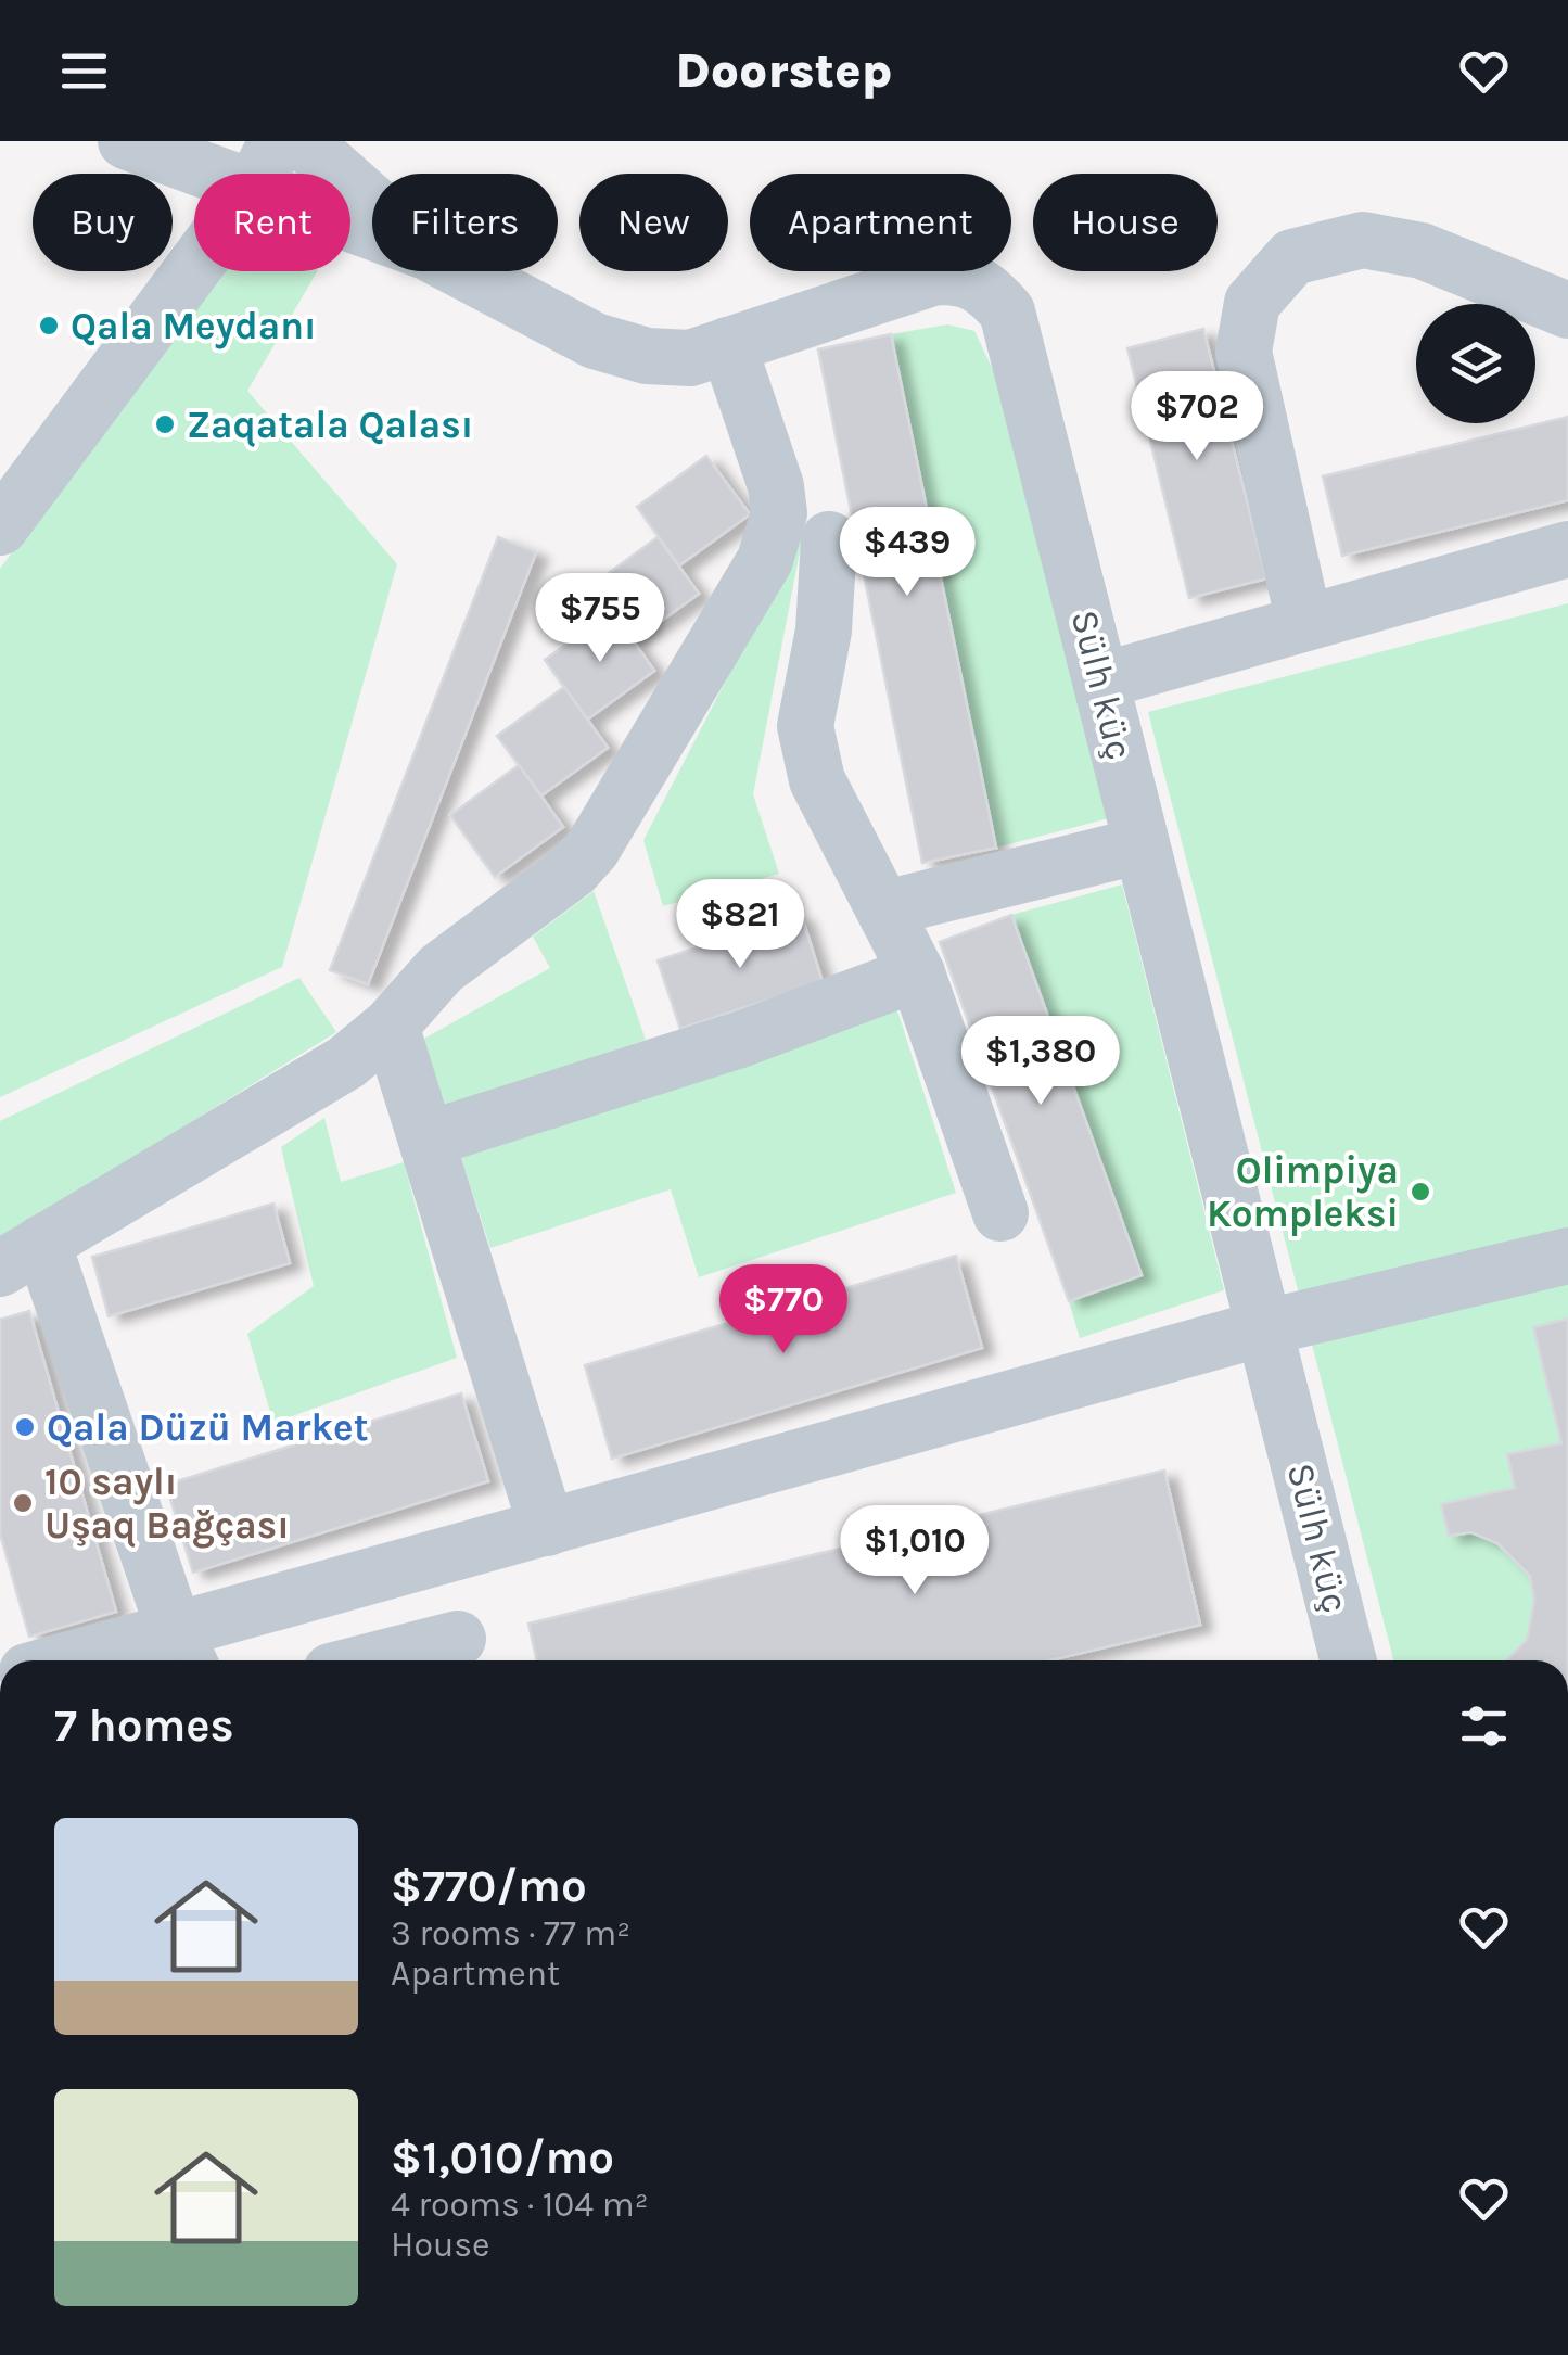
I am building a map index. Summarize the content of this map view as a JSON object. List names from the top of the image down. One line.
{"streets":{"street":["Sülh küç"]},"places":["Qala Meydanı","Zaqatala Qalası","Olimpiya Kompleksi","Qala Düzü Market","10 saylı Uşaq Bağçası"],"page":{"header":"Doorstep","chip":["Buy","Rent","Filters","New","Apartment","House"],"price":["$702","$439","$755","$821","$1,380","$770","$1,010"],"heading":"7 homes","list":[{"name":"$770/mo","note":"3 rooms · 77 m² · Apartment"},{"name":"$1,010/mo","note":"4 rooms · 104 m² · House"}]}}
